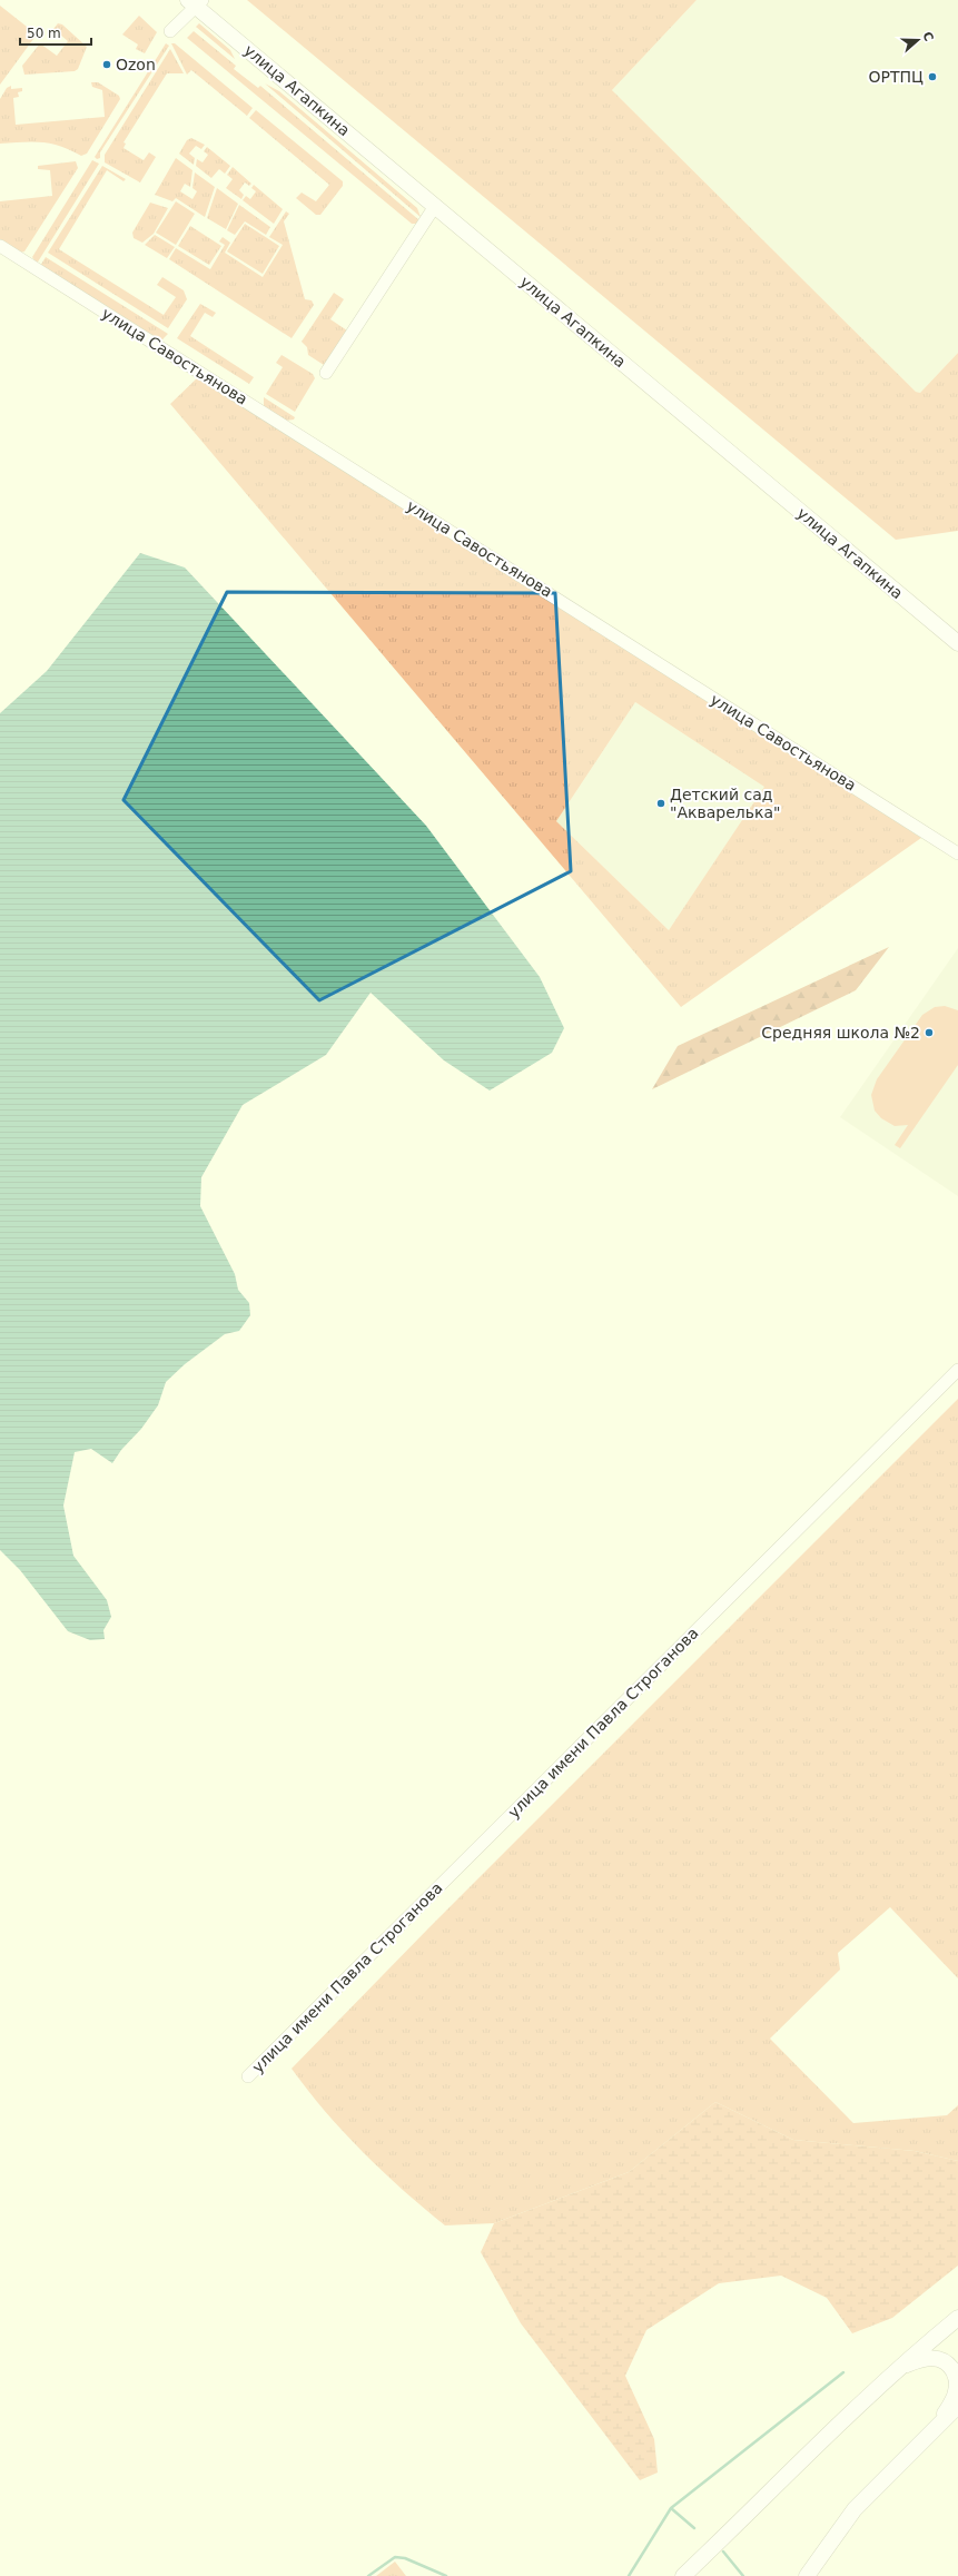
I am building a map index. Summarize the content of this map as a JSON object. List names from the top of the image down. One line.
{"streets":{"main road":["улица Агапкина"],"street":["улица Савостьянова","улица имени Павла Строганова"]},"places":["Ozon","ОРТПЦ","Детский сад \"Акварелька\"","Средняя школа №2"],"scale_bar":"50 m","north":"right"}
